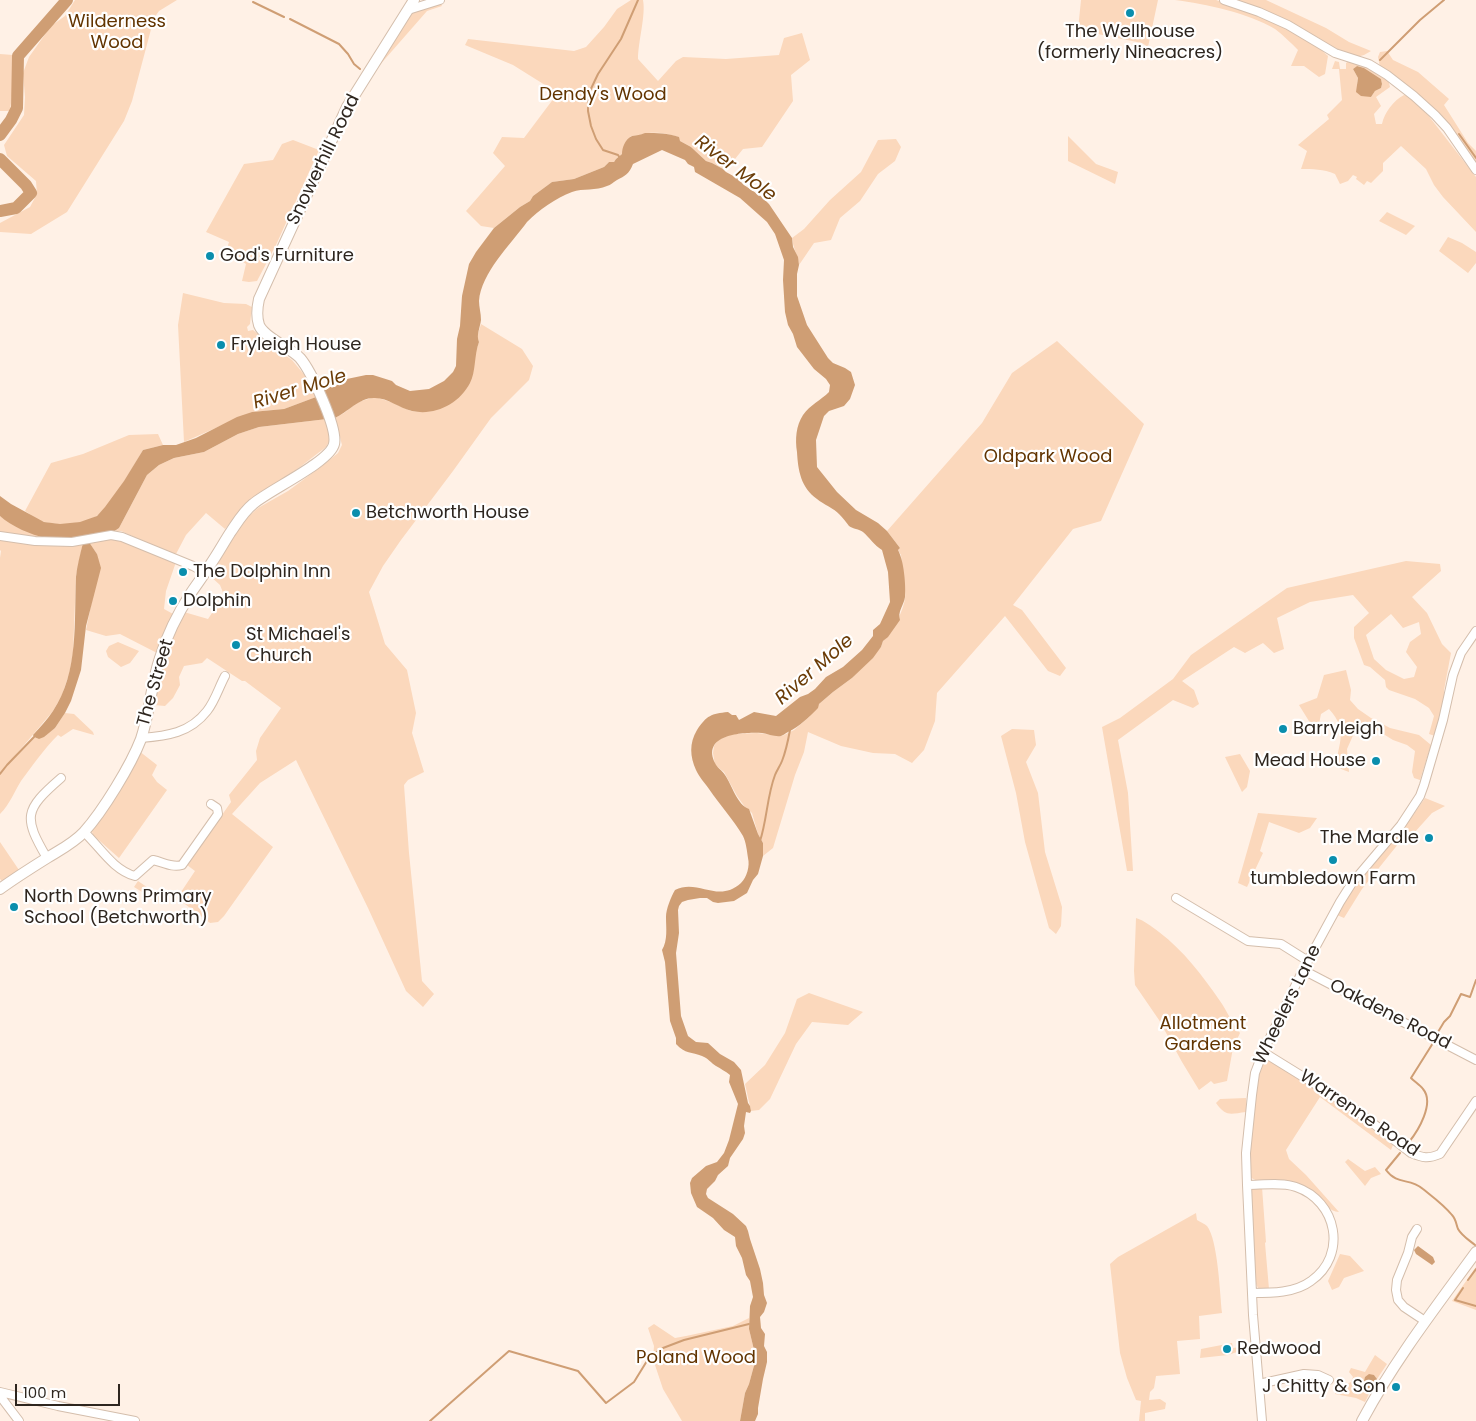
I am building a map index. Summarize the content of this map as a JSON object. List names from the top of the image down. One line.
{"streets":{"street":["Snowerhill Road","The Street","Wheelers Lane","Oakdene Road","Warrenne Road"]},"crossings":[["Snowerhill Road","The Street"],["Wheelers Lane","Oakdene Road"],["Wheelers Lane","Warrenne Road"]],"water":["River Mole"],"parks":["Wilderness Wood","Dendy's Wood","Oldpark Wood","Allotment Gardens","Poland Wood"],"places":["The Wellhouse (formerly Nineacres)","God's Furniture","Fryleigh House","Betchworth House","The Dolphin Inn","Dolphin","St Michael's Church","Barryleigh","Mead House","The Mardle","tumbledown Farm","North Downs Primary School (Betchworth)","Redwood","J Chitty & Son"],"scale_bar":"100 m"}
